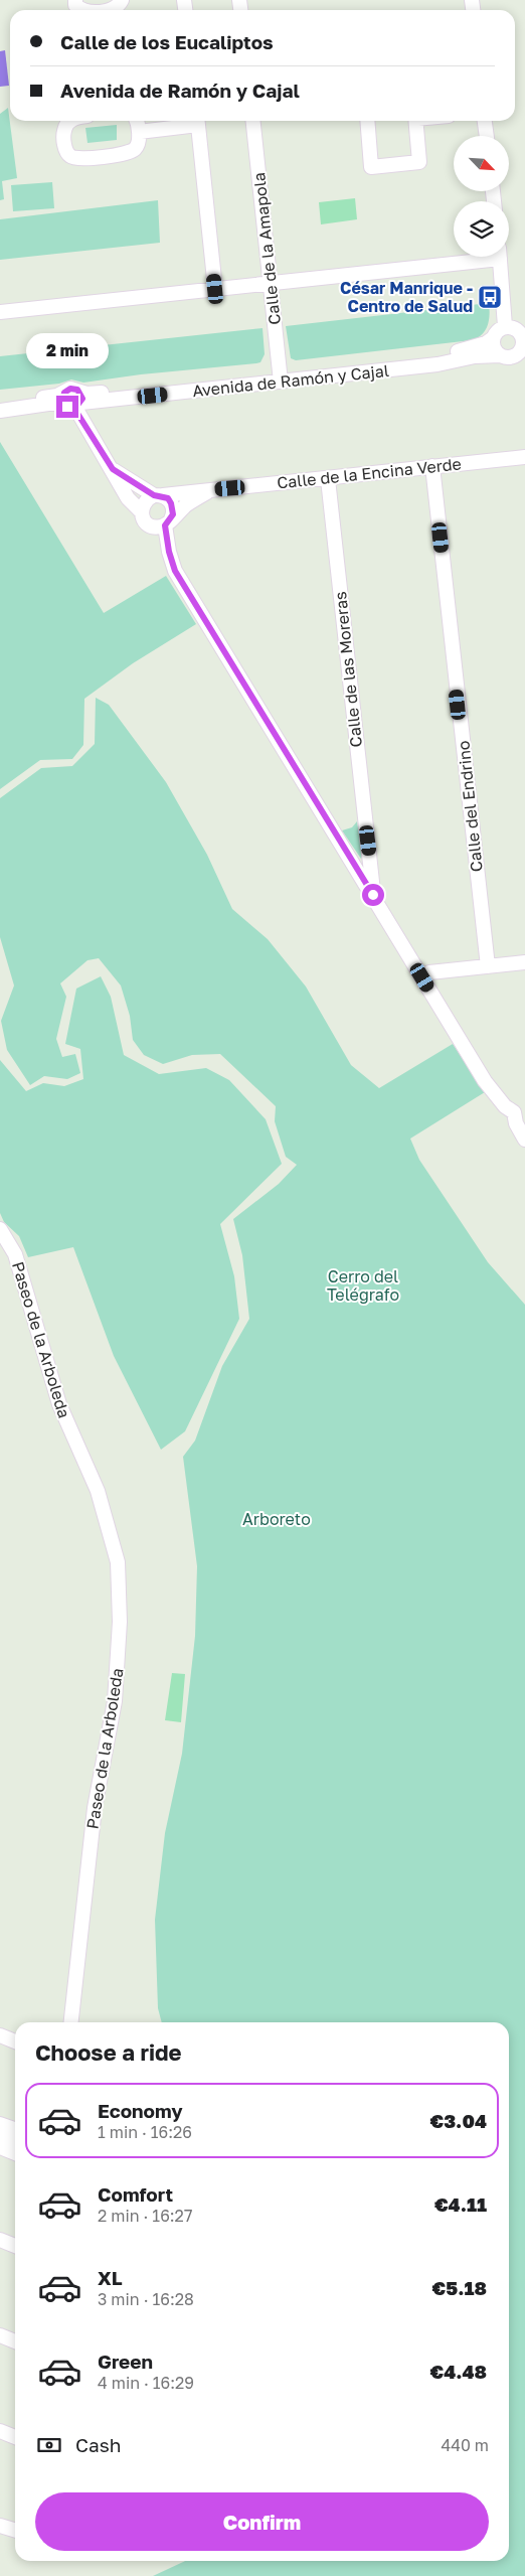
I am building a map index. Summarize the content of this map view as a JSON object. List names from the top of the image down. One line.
{"streets":{"street":["Calle de la Amapola","Avenida de Ramón y Cajal","Calle de la Encina Verde","Calle de las Moreras","Calle del Endrino","Paseo de la Arboleda"]},"crossings":[["Calle de la Amapola","Avenida de Ramón y Cajal"],["Calle de la Encina Verde","Calle de las Moreras"],["Calle de la Encina Verde","Calle del Endrino"]],"parks":["Cerro del Telégrafo","Arboreto"],"places":{"bus stop":["César Manrique - Centro de Salud"]},"north":"bottom right","page":{"banner":["Calle de los Eucaliptos","Avenida de Ramón y Cajal"],"bubble":"2 min","heading":"Choose a ride","list":[{"name":"Economy","note":"1 min · 16:26","value":"€3.04"},{"name":"Comfort","note":"2 min · 16:27","value":"€4.11"},{"name":"XL","note":"3 min · 16:28","value":"€5.18"},{"name":"Green","note":"4 min · 16:29","value":"€4.48"}],"pay":["Cash","440 m"],"buttons":"Confirm"}}
